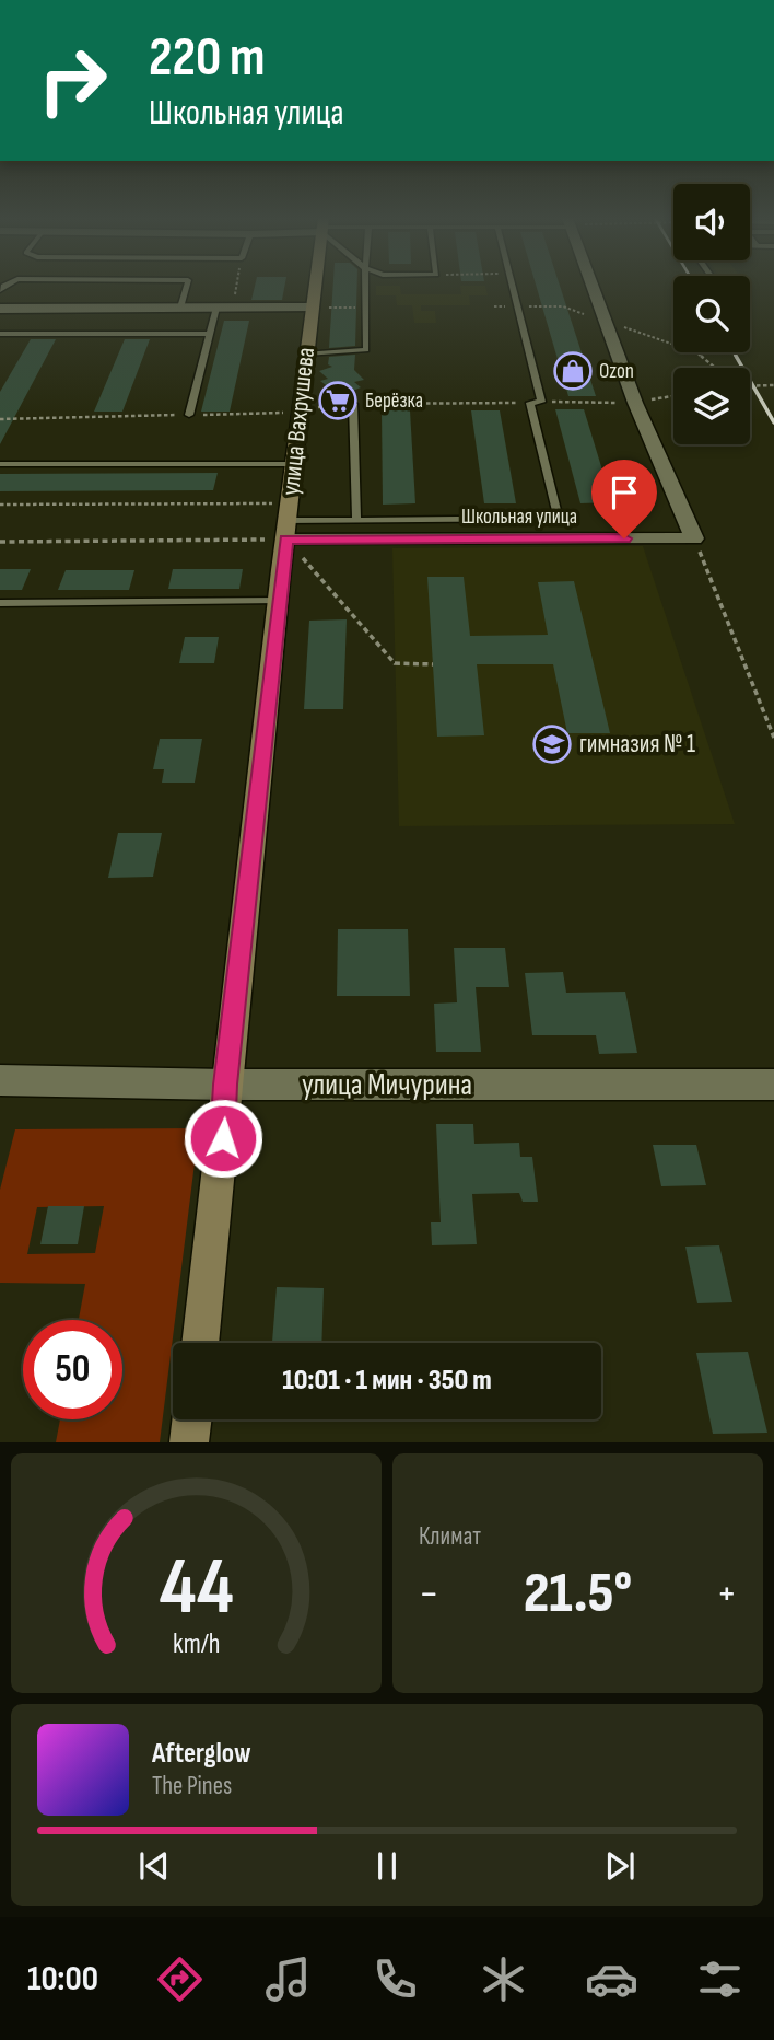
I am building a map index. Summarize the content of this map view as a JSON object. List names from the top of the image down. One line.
{"streets":{"main road":["улица Вахрушева"],"street":["Школьная улица","улица Мичурина"]},"crossings":[["улица Вахрушева","Школьная улица"],["улица Вахрушева","улица Мичурина"]],"places":{"shop":["Ozon"],"supermarket":["Берёзка"],"school or university":["гимназия № 1"]},"page":{"turn":["220 m","Школьная улица"],"limit":"50","trip":"10:01 · 1 мин · 350 m","tile":"Климат","heat":["−","21.5°","+"],"song":["Afterglow","The Pines"],"tabs":"10:00","gauge":["44","km/h"]}}
